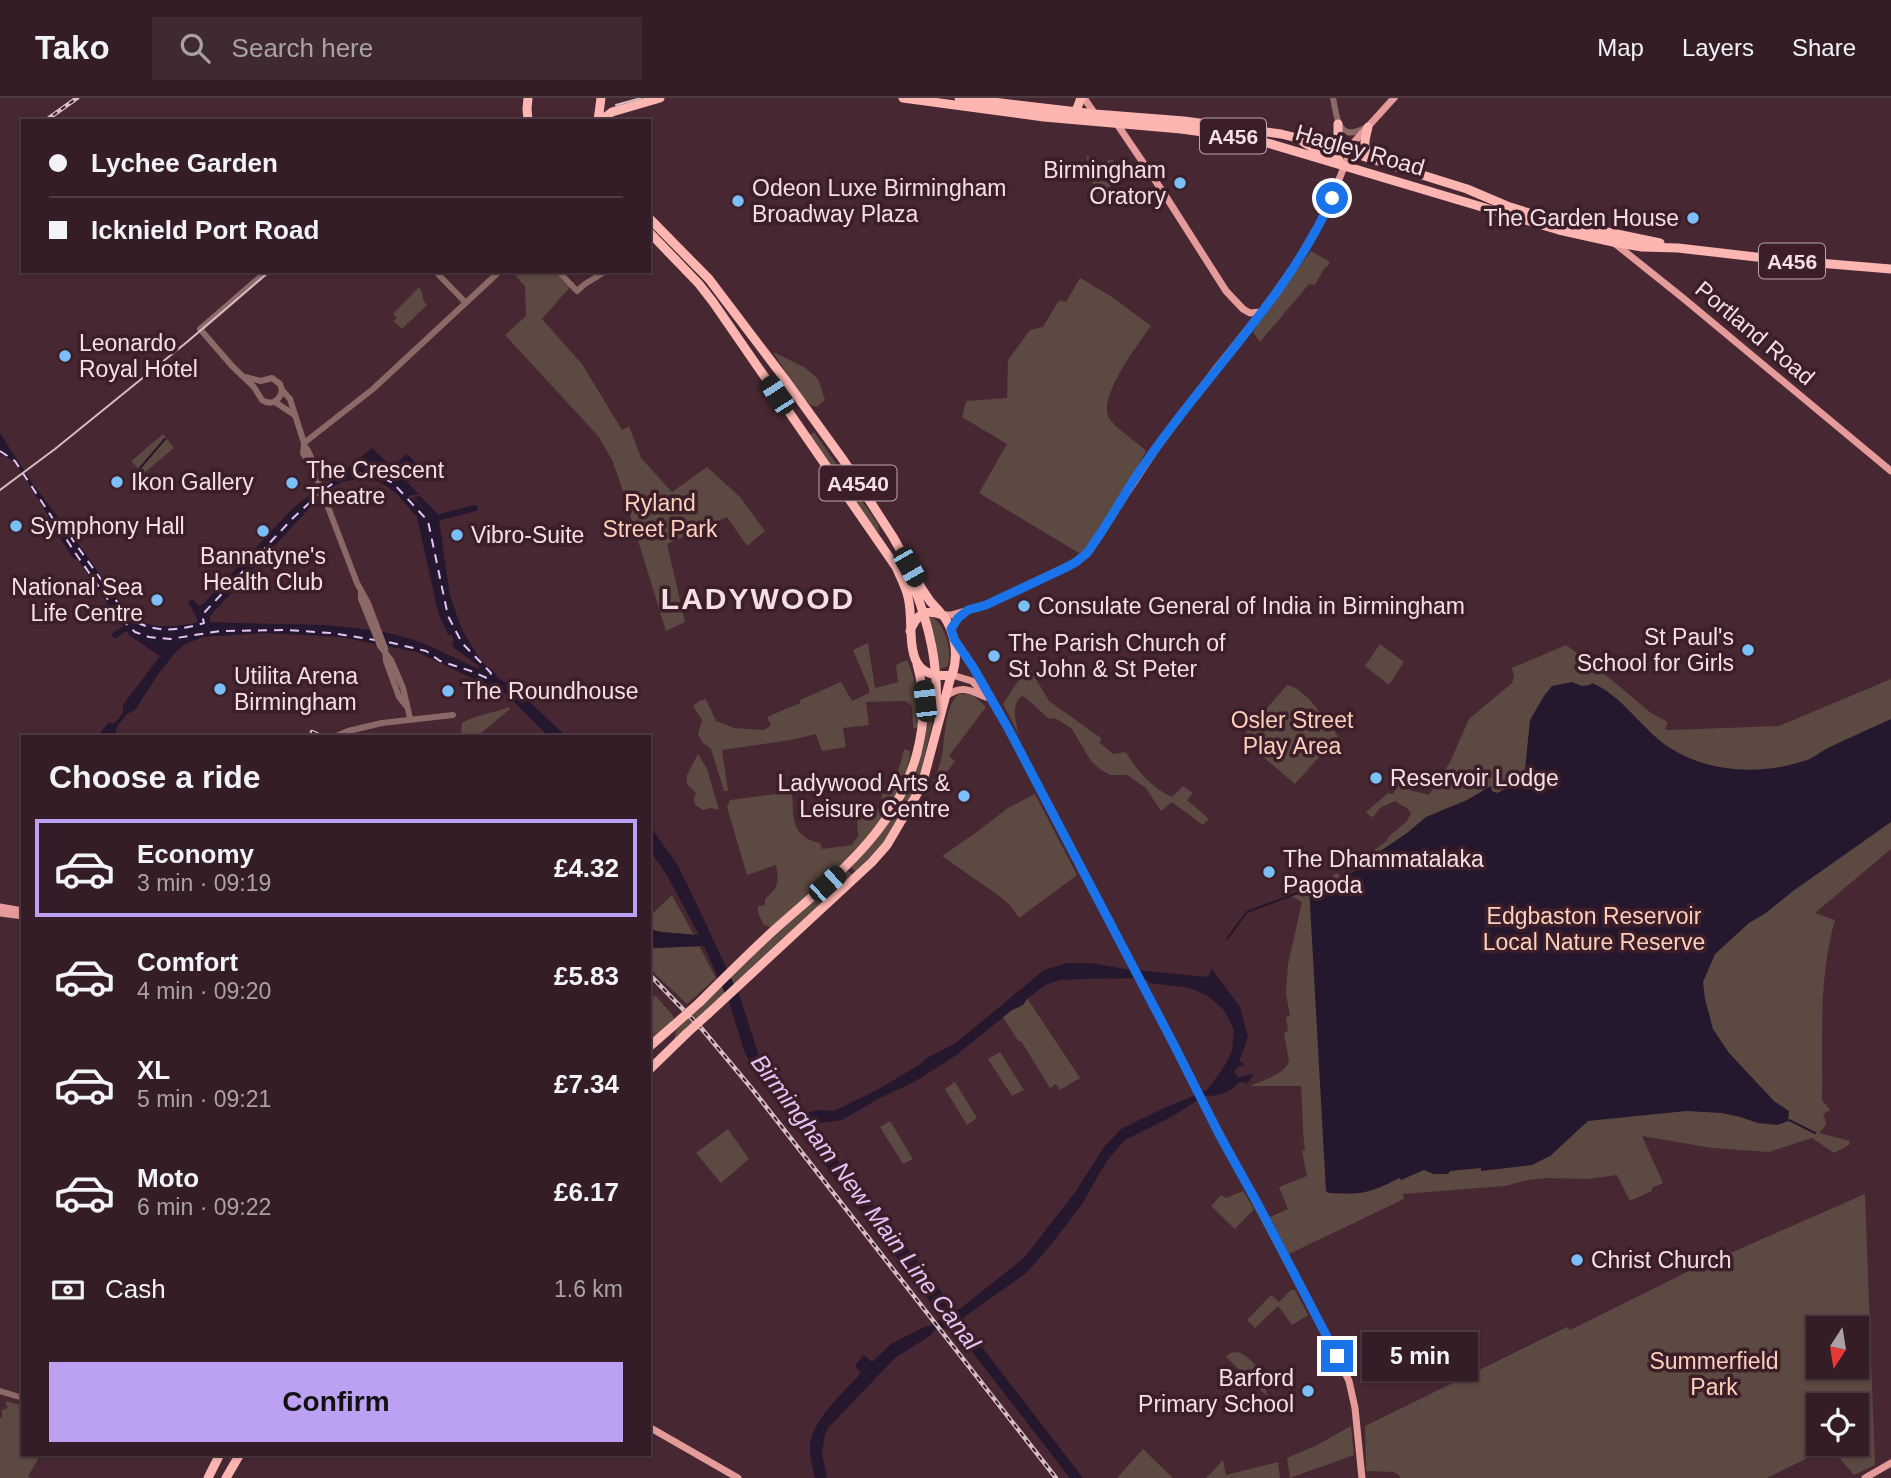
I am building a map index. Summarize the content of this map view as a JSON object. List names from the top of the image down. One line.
{"streets":{"highway":["A456","Hagley Road","A4540"],"main road":["Portland Road"]},"crossings":[["Hagley Road","Portland Road"]],"districts":["LADYWOOD"],"water":["Birmingham New Main Line Canal"],"parks":["Ryland Street Park","Osler Street Play Area","Edgbaston Reservoir Local Nature Reserve","Summerfield Park"],"places":["Birmingham Oratory","Odeon Luxe Birmingham Broadway Plaza","The Garden House","Leonardo Royal Hotel","Ikon Gallery","The Crescent Theatre","Symphony Hall","Bannatyne's Health Club","Vibro-Suite","National Sea Life Centre","Consulate General of India in Birmingham","St Paul's School for Girls","The Parish Church of St John & St Peter","Utilita Arena Birmingham","The Roundhouse","Reservoir Lodge","Ladywood Arts & Leisure Centre","The Dhammatalaka Pagoda","Christ Church","Barford Primary School"],"north":"bottom","page":{"header":"Tako","search":"Search here","nav":["Map","Layers","Share"],"banner":["Lychee Garden","Icknield Port Road"],"heading":"Choose a ride","list":[{"name":"Economy","note":"3 min · 09:19","value":"£4.32"},{"name":"Comfort","note":"4 min · 09:20","value":"£5.83"},{"name":"XL","note":"5 min · 09:21","value":"£7.34"},{"name":"Moto","note":"6 min · 09:22","value":"£6.17"}],"pay":["Cash","1.6 km"],"bubble":"5 min","buttons":"Confirm"}}
